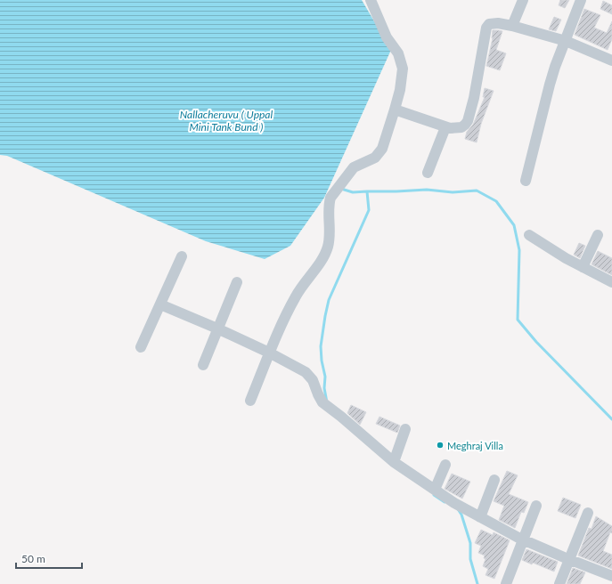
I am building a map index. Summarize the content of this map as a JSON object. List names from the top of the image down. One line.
{"water":["Nallacheruvu ( Uppal Mini Tank Bund )"],"places":["Meghraj Villa"],"scale_bar":"50 m"}
